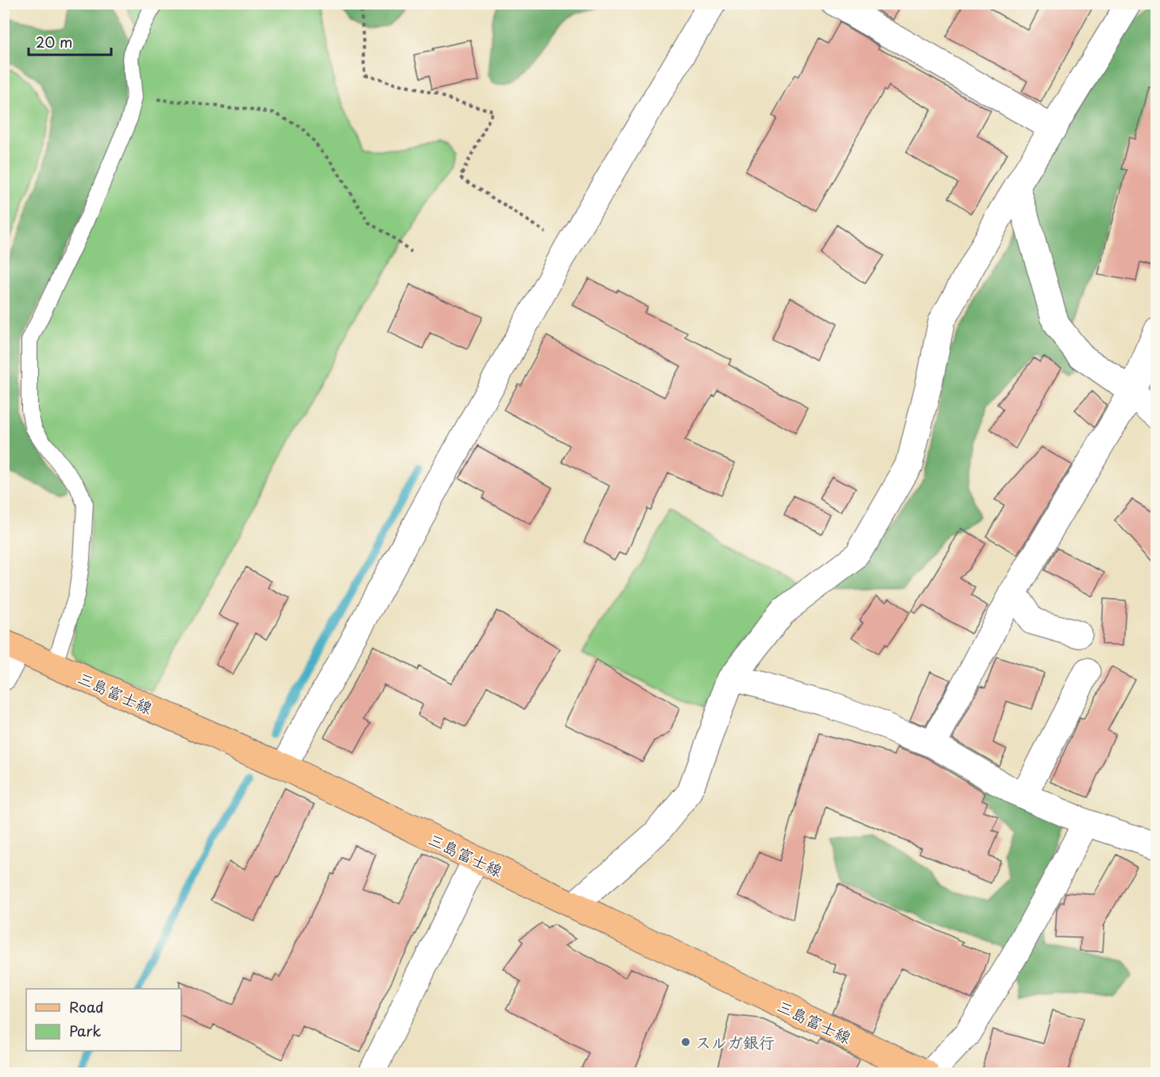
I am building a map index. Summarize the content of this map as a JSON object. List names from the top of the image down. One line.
{"streets":{"main road":["三島富士線"]},"places":["スルガ銀行"],"legend":["Road","Park"],"scale_bar":"20 m"}
